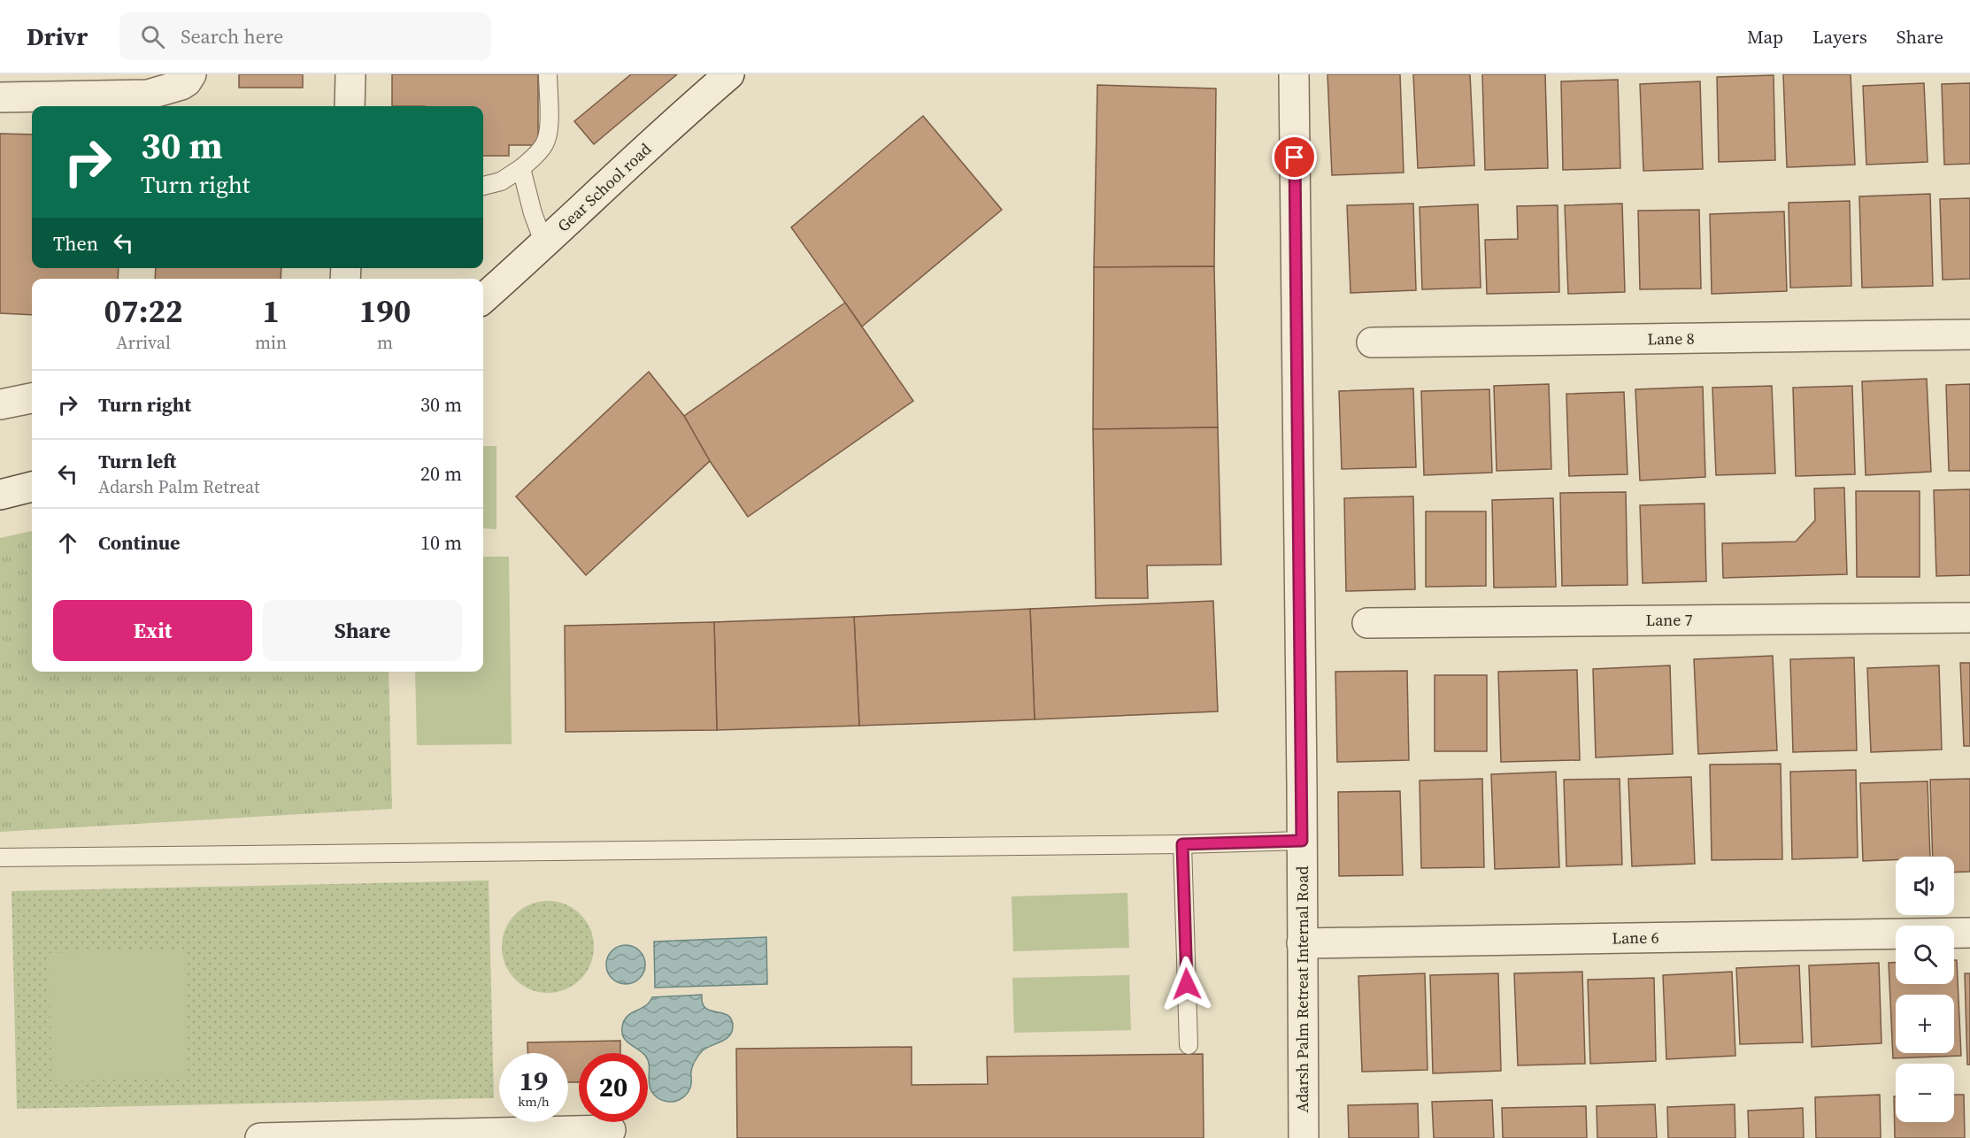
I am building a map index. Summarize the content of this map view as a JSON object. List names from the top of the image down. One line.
{"streets":{"street":["Gear School road","Lane 8","Lane 7","Lane 6","Adarsh Palm Retreat Internal Road"]},"crossings":[["Lane 6","Adarsh Palm Retreat Internal Road"]],"page":{"header":"Drivr","search":"Search here","nav":["Map","Layers","Share"],"turn":["30 m","Turn right"],"then":"Then","eta":["07:22","Arrival","1","min","190","m"],"list":[{"name":"Turn right","value":"30 m"},{"name":"Turn left","note":"Adarsh Palm Retreat","value":"20 m"},{"name":"Continue","value":"10 m"}],"buttons":["Exit","Share"],"map_buttons":["+","−"],"speed":"19 km/h","limit":"20"}}
